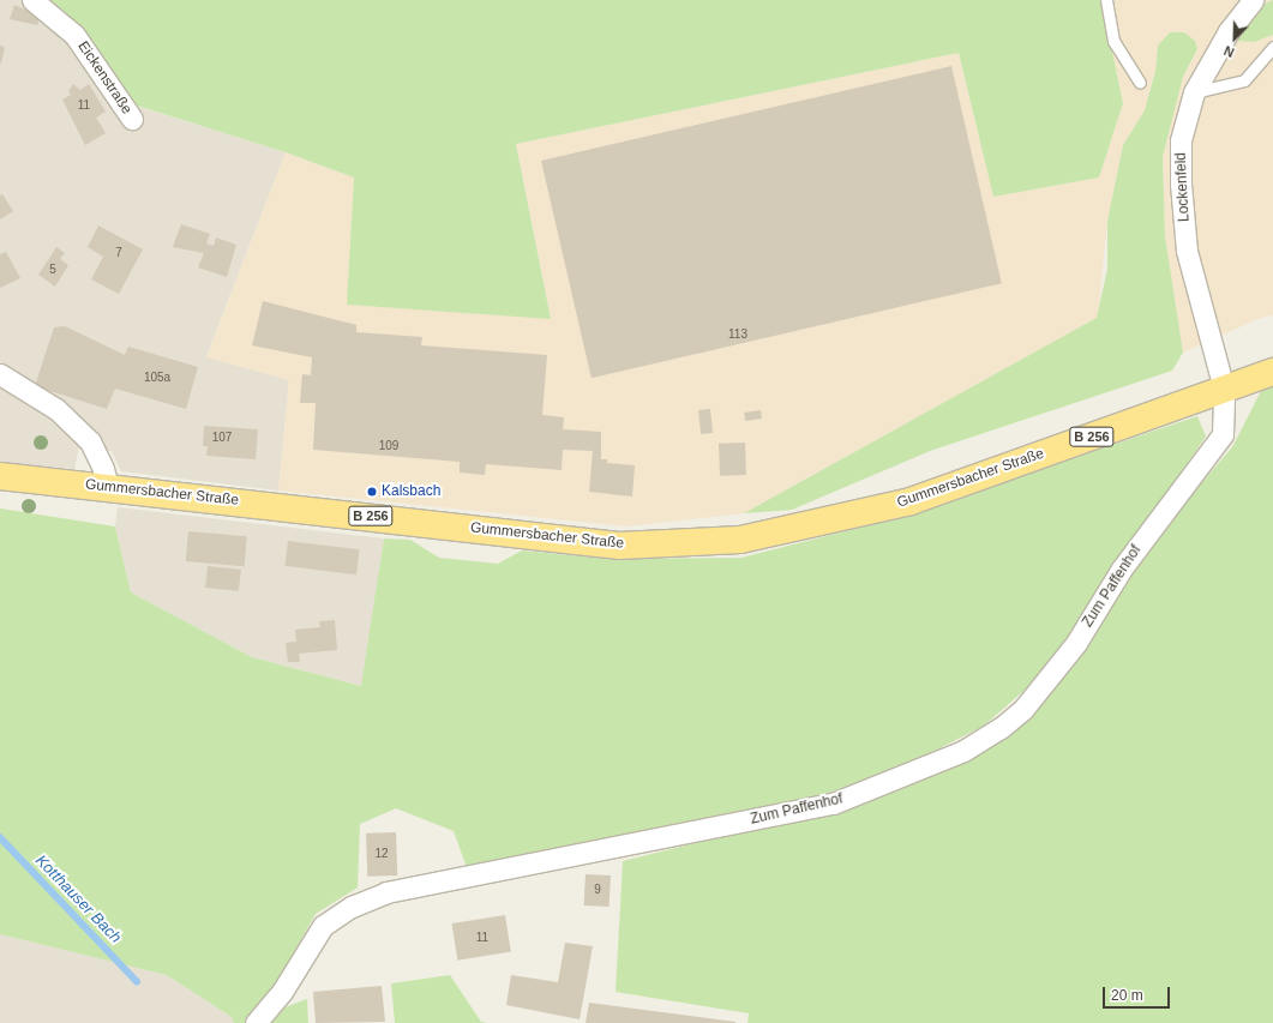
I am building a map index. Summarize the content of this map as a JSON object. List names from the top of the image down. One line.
{"streets":{"main road":["B 256","Gummersbacher Straße"],"street":["Eickenstraße","Lockenfeld","Zum Paffenhof"]},"crossings":[["Lockenfeld","Gummersbacher Straße"],["Lockenfeld","Zum Paffenhof"],["Gummersbacher Straße","Zum Paffenhof"]],"water":["Kotthauser Bach"],"places":["Kalsbach"],"house_numbers":["11","7","5","113","105a","107","109","12","9","11"],"scale_bar":"20 m","north":"bottom left"}
